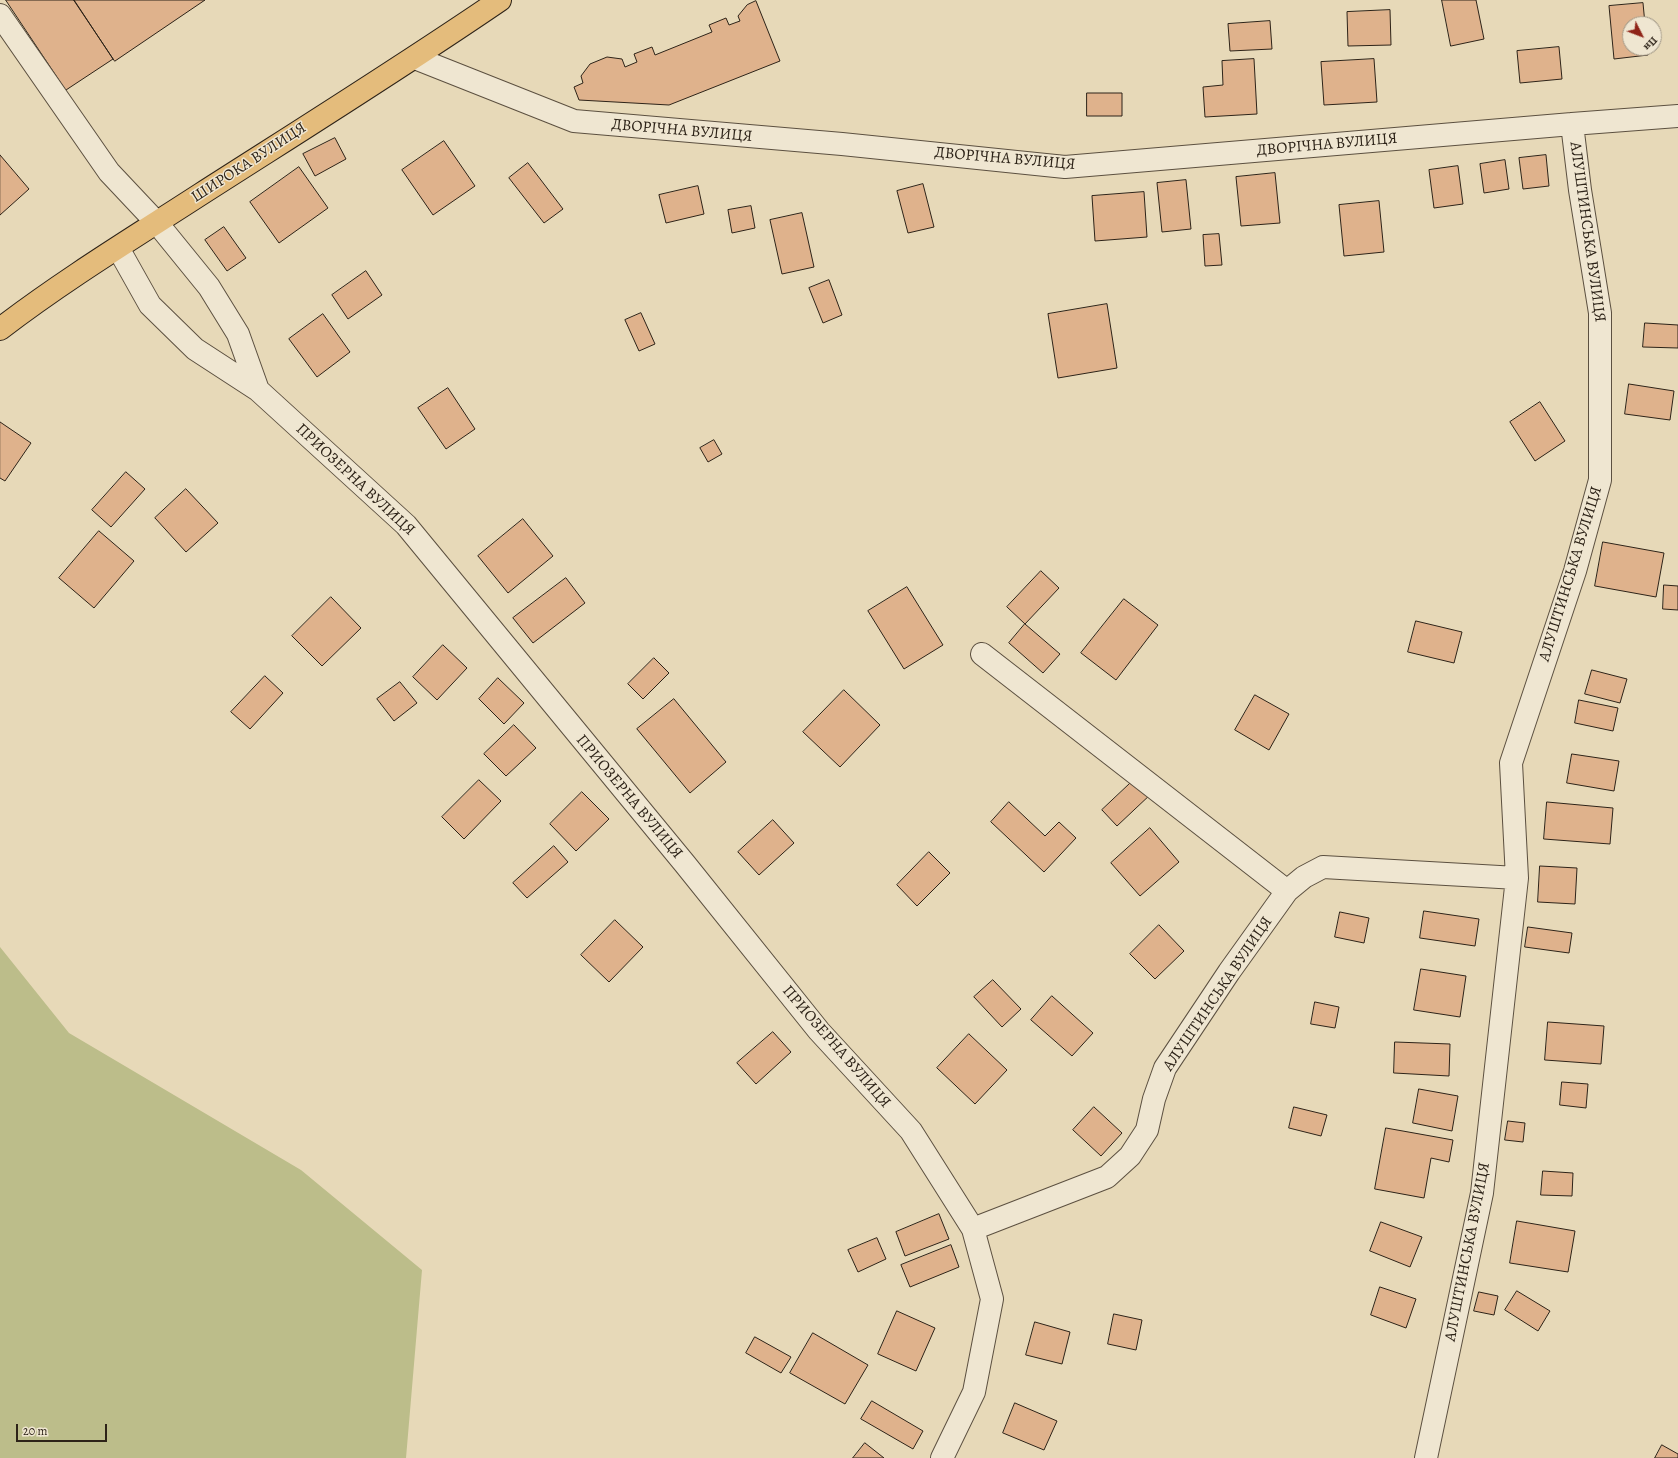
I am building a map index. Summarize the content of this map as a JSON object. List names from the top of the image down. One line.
{"streets":{"main road":["ШИРОКА ВУЛИЦЯ"],"street":["ДВОРІЧНА ВУЛИЦЯ","АЛУШТИНСЬКА ВУЛИЦЯ","ПРИОЗЕРНА ВУЛИЦЯ"]},"crossings":[["ДВОРІЧНА ВУЛИЦЯ","ШИРОКА ВУЛИЦЯ"],["ДВОРІЧНА ВУЛИЦЯ","АЛУШТИНСЬКА ВУЛИЦЯ"],["ШИРОКА ВУЛИЦЯ","ПРИОЗЕРНА ВУЛИЦЯ"],["АЛУШТИНСЬКА ВУЛИЦЯ","ПРИОЗЕРНА ВУЛИЦЯ"]],"scale_bar":"20 m","north":"bottom right"}
